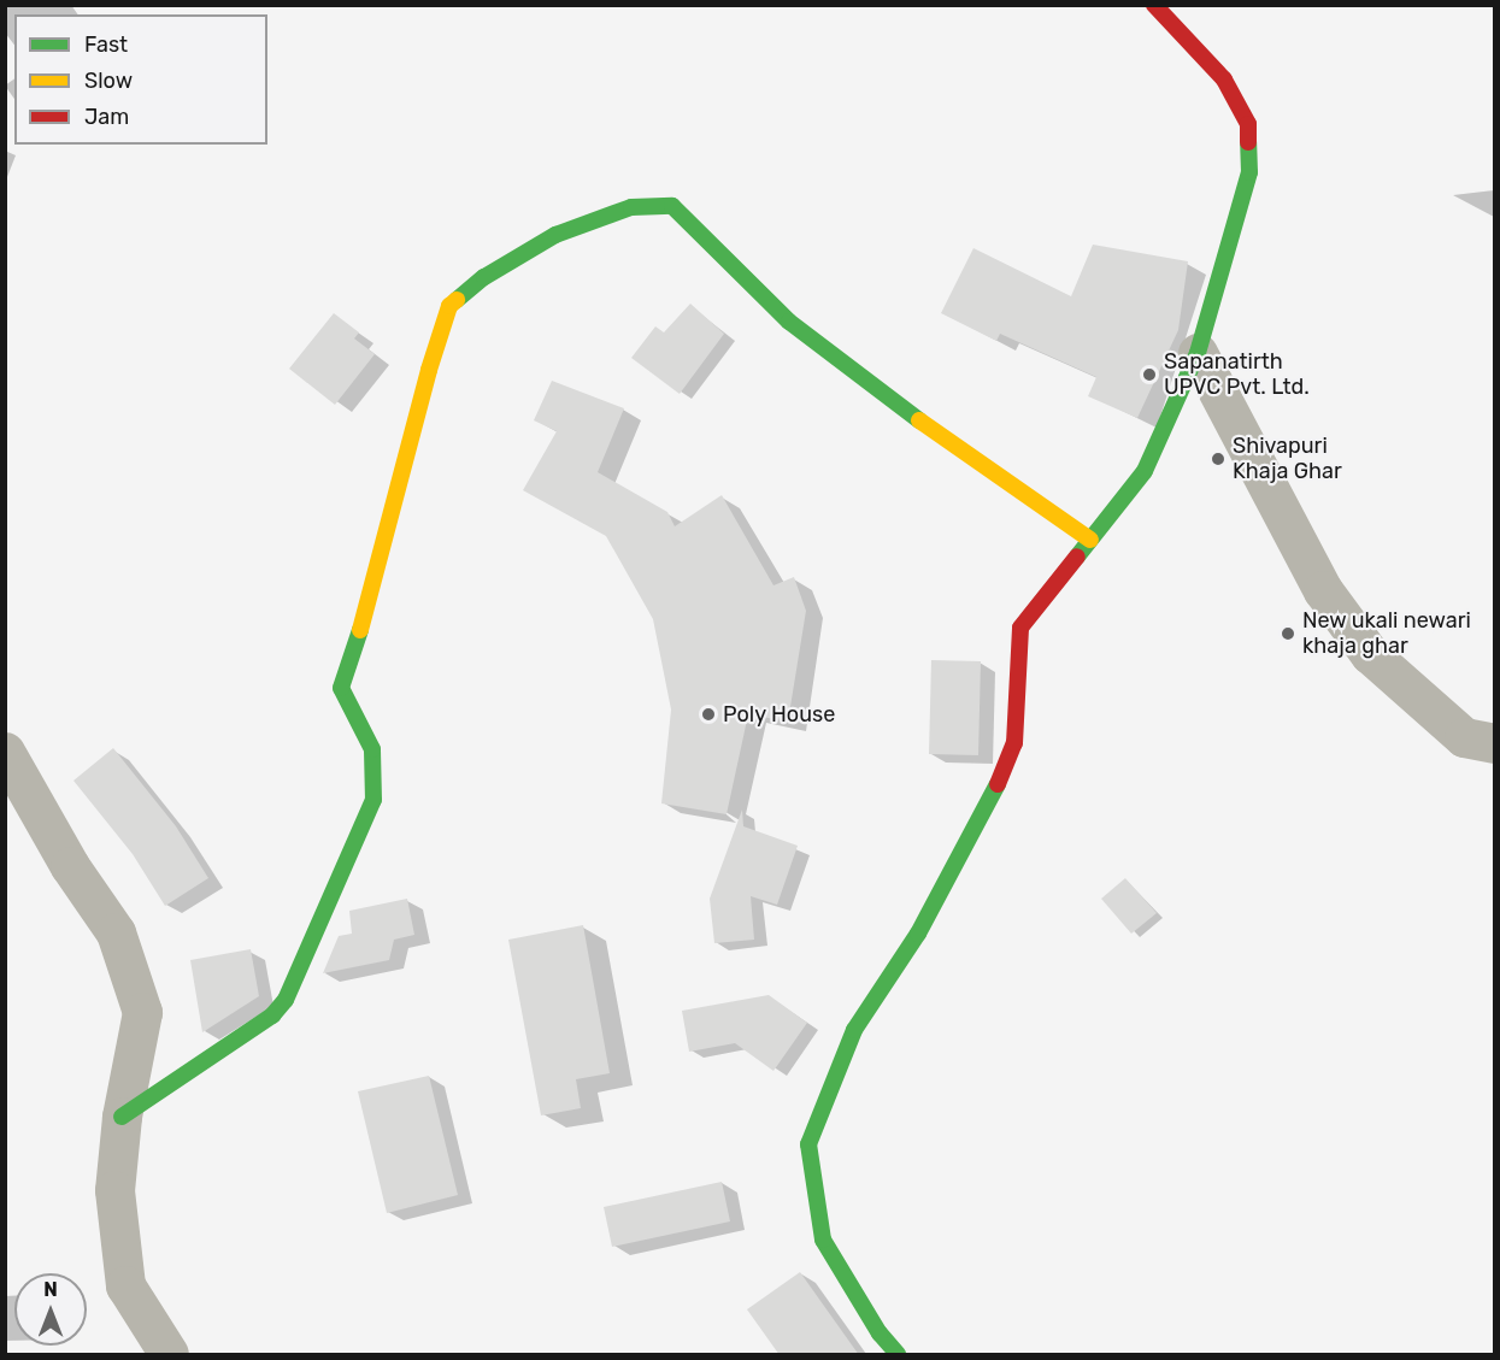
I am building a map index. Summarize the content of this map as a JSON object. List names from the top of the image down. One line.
{"places":["Sapanatirth UPVC Pvt. Ltd.","Shivapuri Khaja Ghar","New ukali newari khaja ghar","Poly House"],"legend":["Fast","Slow","Jam"],"north":"top"}
